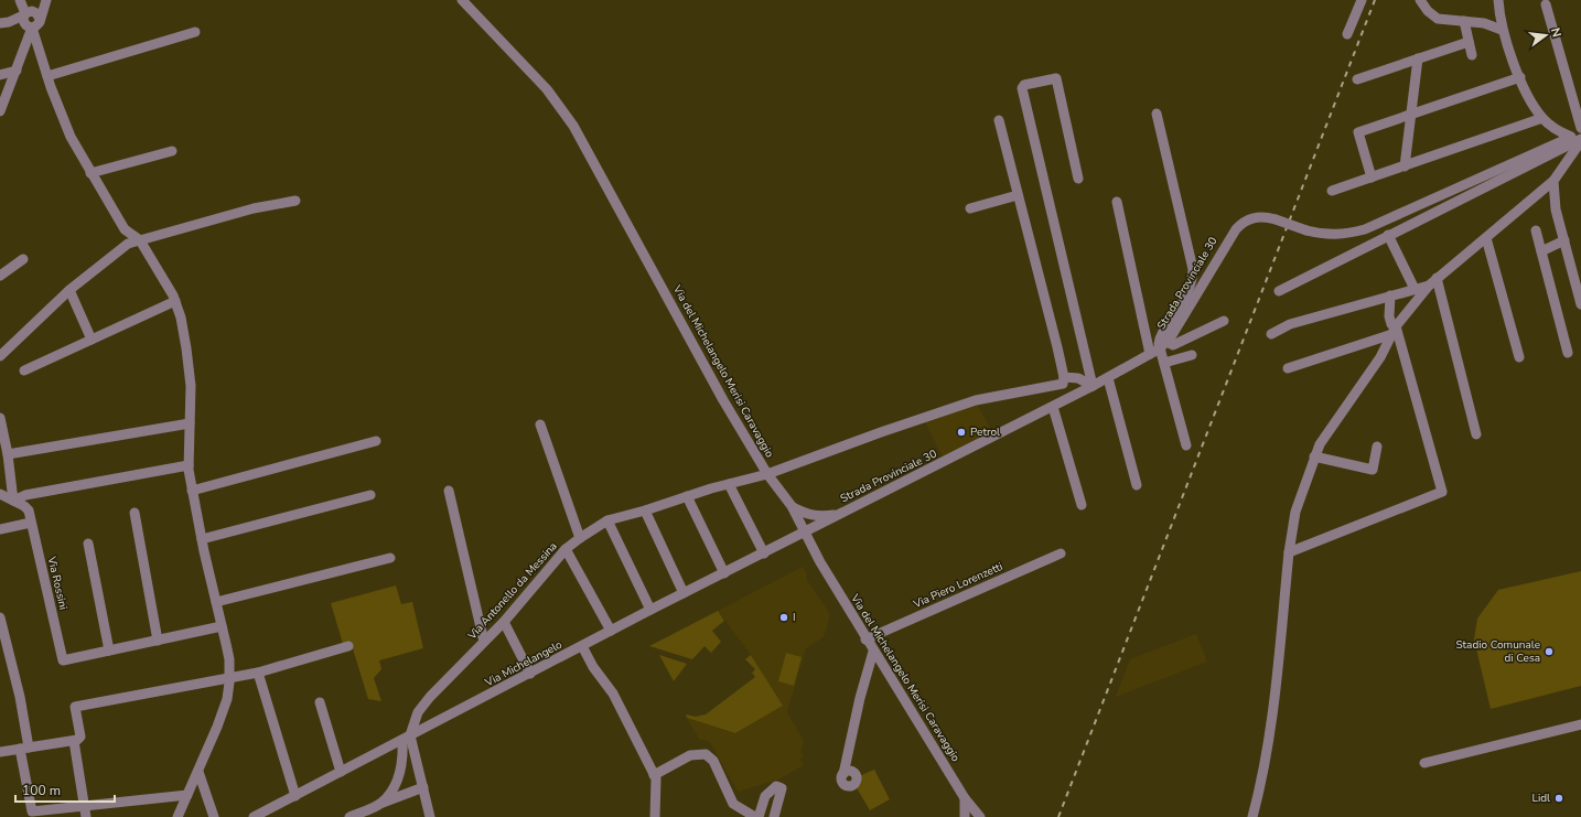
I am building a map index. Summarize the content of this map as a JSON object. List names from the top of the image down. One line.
{"streets":{"street":["Strada Provinciale 30","Via del Michelangelo Merisi Caravaggio","Via Rossini","Via Piero Lorenzetti","Via Antonello da Messina","Via Michelangelo"]},"crossings":[["Strada Provinciale 30","Via del Michelangelo Merisi Caravaggio"],["Strada Provinciale 30","Via Michelangelo"],["Via del Michelangelo Merisi Caravaggio","Via Piero Lorenzetti"],["Via del Michelangelo Merisi Caravaggio","Via Antonello da Messina"],["Via del Michelangelo Merisi Caravaggio","Via Michelangelo"],["Via Antonello da Messina","Via Michelangelo"]],"places":["Petrol","I","Stadio Comunale di Cesa","Lidl"],"scale_bar":"100 m","north":"right"}
